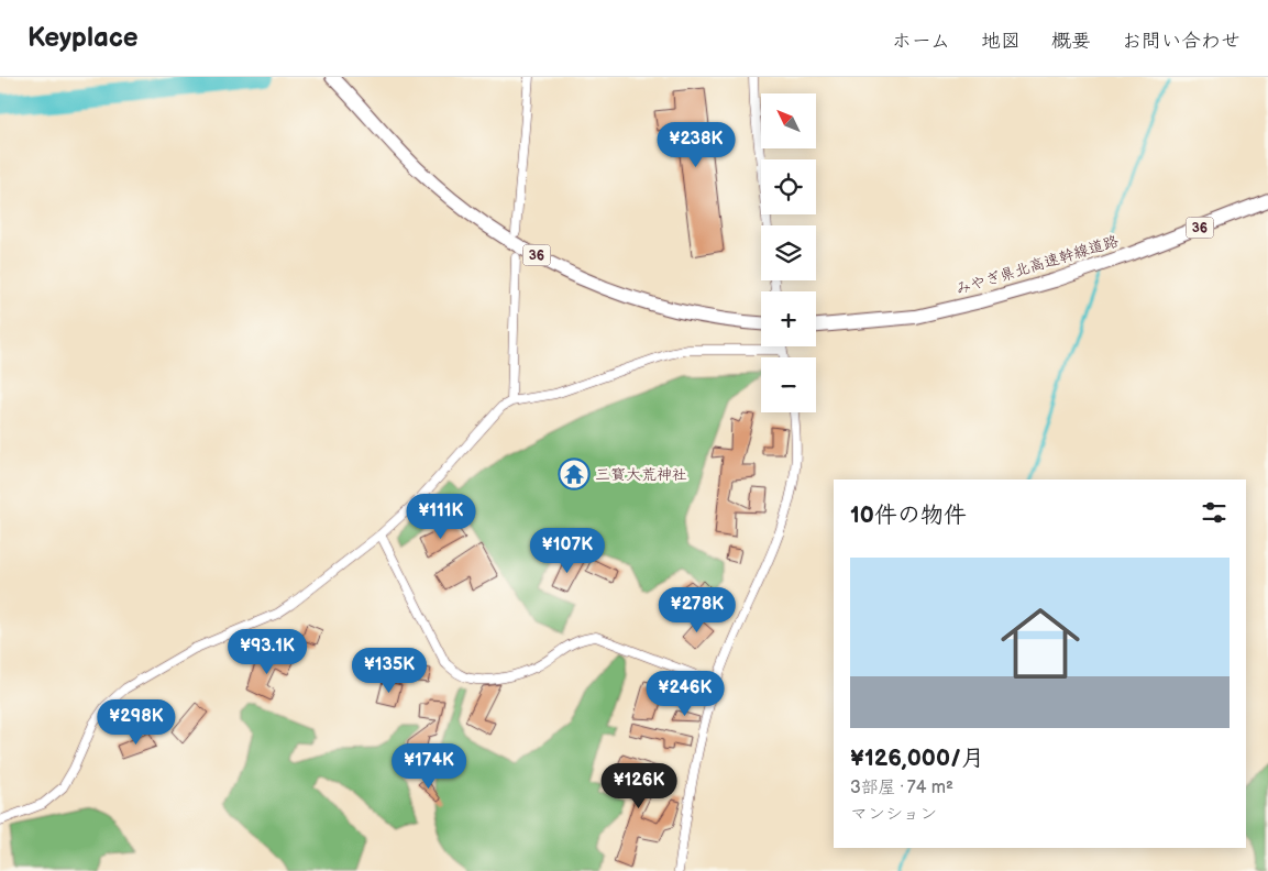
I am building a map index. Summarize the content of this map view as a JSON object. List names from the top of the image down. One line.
{"streets":{"main road":["36","みやぎ県北高速幹線道路"]},"places":{"temple":["三寳大荒神社"]},"north":"top left","page":{"header":"Keyplace","nav":["ホーム","地図","概要","お問い合わせ"],"map_buttons":["+","−"],"price":["¥238K","¥111K","¥107K","¥278K","¥93.1K","¥135K","¥246K","¥298K","¥174K","¥126K"],"heading":"10件の物件","list":[{"name":"¥126,000/月","note":"3部屋 · 74 m² · マンション"}]}}
